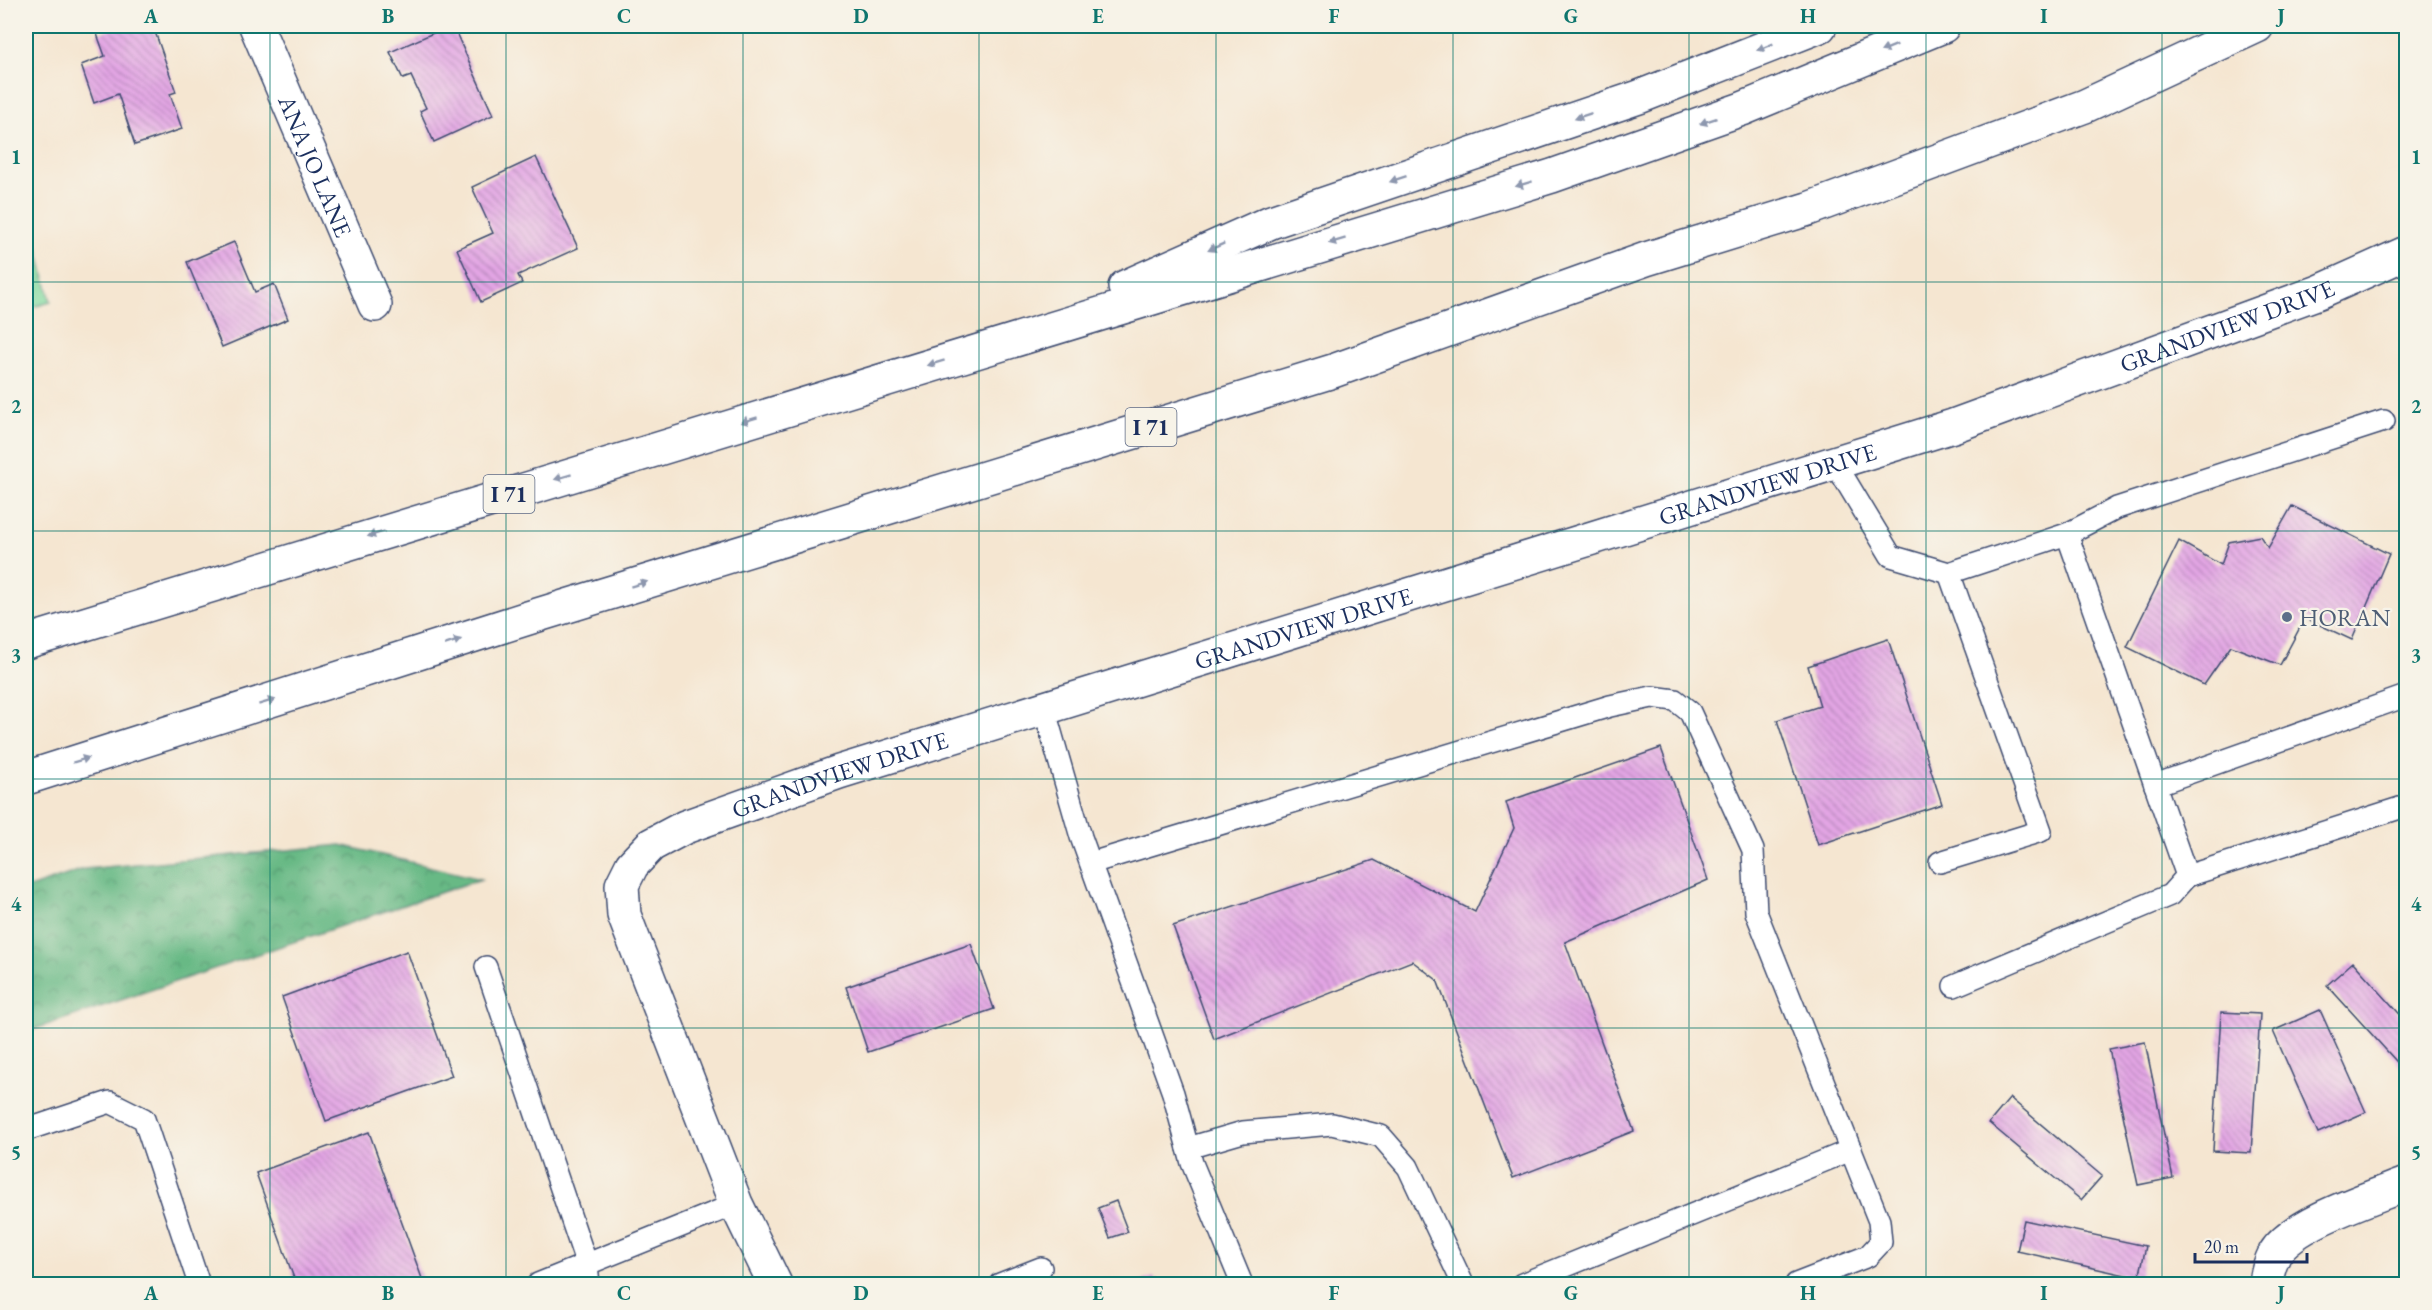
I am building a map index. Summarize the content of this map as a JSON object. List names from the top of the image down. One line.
{"streets":{"main road":["ANA JO LANE","GRANDVIEW DRIVE","I 71"]},"places":["HORAN"],"scale_bar":"20 m","grid":{"columns":["A","B","C","D","E","F","G","H","I","J"],"rows":["1","2","3","4","5"]}}
